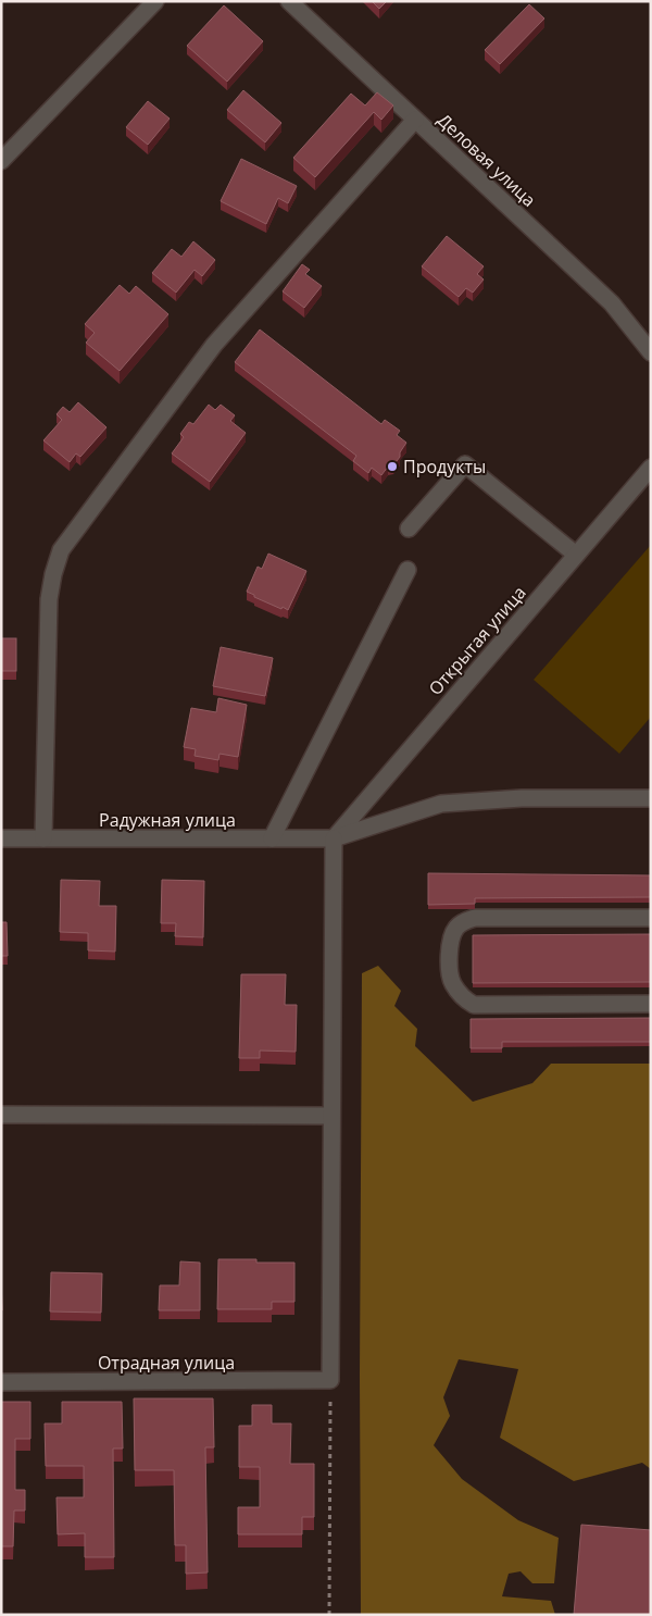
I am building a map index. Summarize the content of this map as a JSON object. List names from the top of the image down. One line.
{"streets":{"street":["Деловая улица","Открытая улица","Радужная улица","Отрадная улица"]},"crossings":[["Открытая улица","Радужная улица"]],"places":["Продукты"]}
